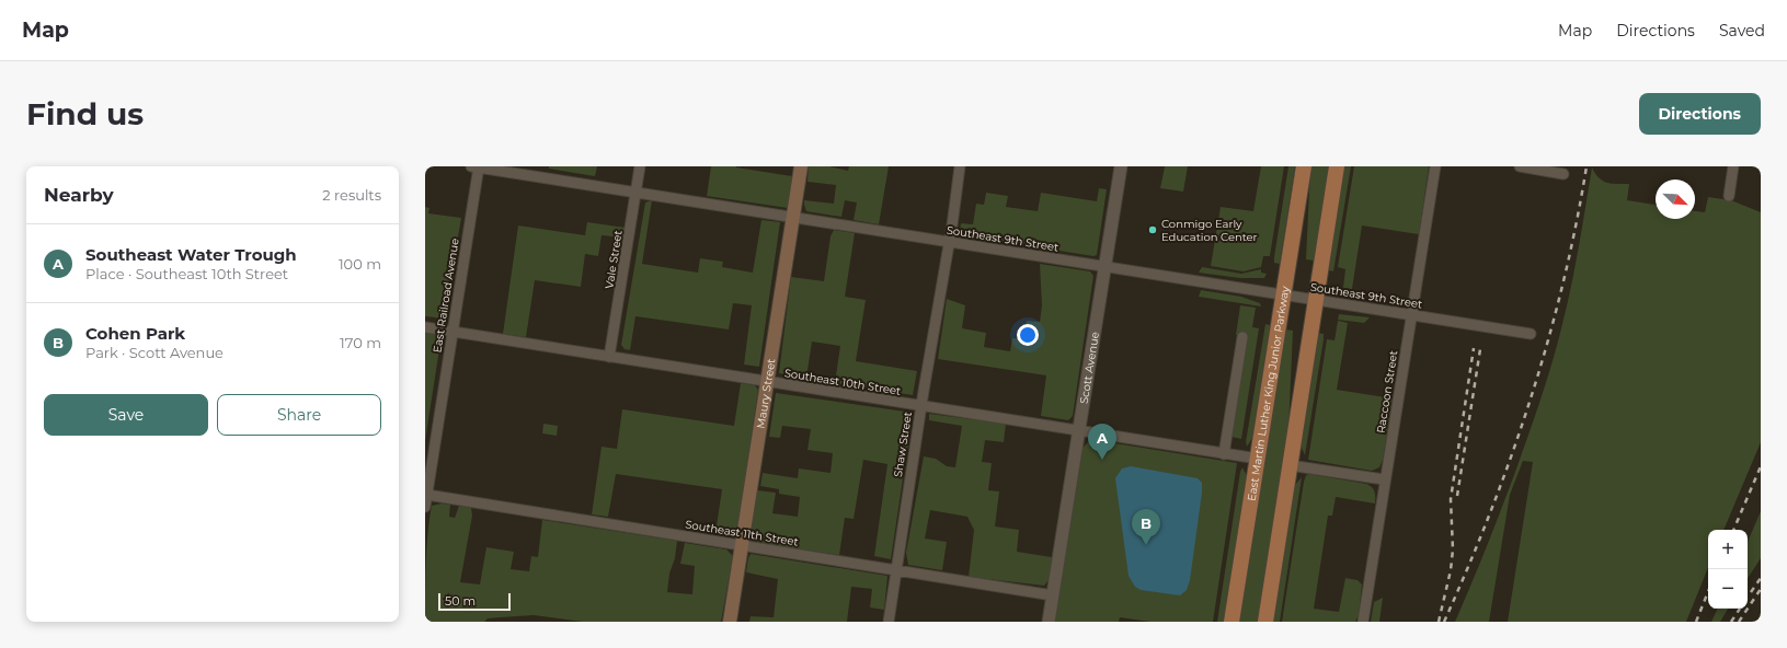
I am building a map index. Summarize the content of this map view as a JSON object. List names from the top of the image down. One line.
{"streets":{"main road":["Maury Street","East Martin Luther King Junior Parkway"],"street":["Southeast 9th Street","Vale Street","East Railroad Avenue","Scott Avenue","Southeast 10th Street","Raccoon Street","Shaw Street","Southeast 11th Street"]},"crossings":[["Southeast 9th Street","Vale Street"],["Southeast 9th Street","East Railroad Avenue"],["Southeast 9th Street","Scott Avenue"],["Southeast 9th Street","Raccoon Street"],["Southeast 9th Street","Maury Street"],["Southeast 9th Street","East Martin Luther King Junior Parkway"],["Southeast 9th Street","Shaw Street"],["Vale Street","Southeast 10th Street"],["East Railroad Avenue","Southeast 10th Street"],["East Railroad Avenue","Southeast 11th Street"],["Scott Avenue","Southeast 10th Street"],["Scott Avenue","Southeast 11th Street"],["Southeast 10th Street","Maury Street"],["Southeast 10th Street","East Martin Luther King Junior Parkway"],["Southeast 10th Street","Shaw Street"],["Maury Street","Southeast 11th Street"],["Shaw Street","Southeast 11th Street"]],"places":["Conmigo Early Education Center"],"scale_bar":"50 m","north":"bottom right","page":{"header":"Map","nav":["Map","Directions","Saved"],"buttons":["Directions",["Save","Share"]],"title":"Find us","heading":["Nearby","2 results"],"list":[{"mark":"A","name":"Southeast Water Trough","note":"Place · Southeast 10th Street","value":"100 m"},{"mark":"B","name":"Cohen Park","note":"Park · Scott Avenue","value":"170 m"}],"pins":["A","B"],"map_buttons":["+","−"],"scale":"50 m"}}
